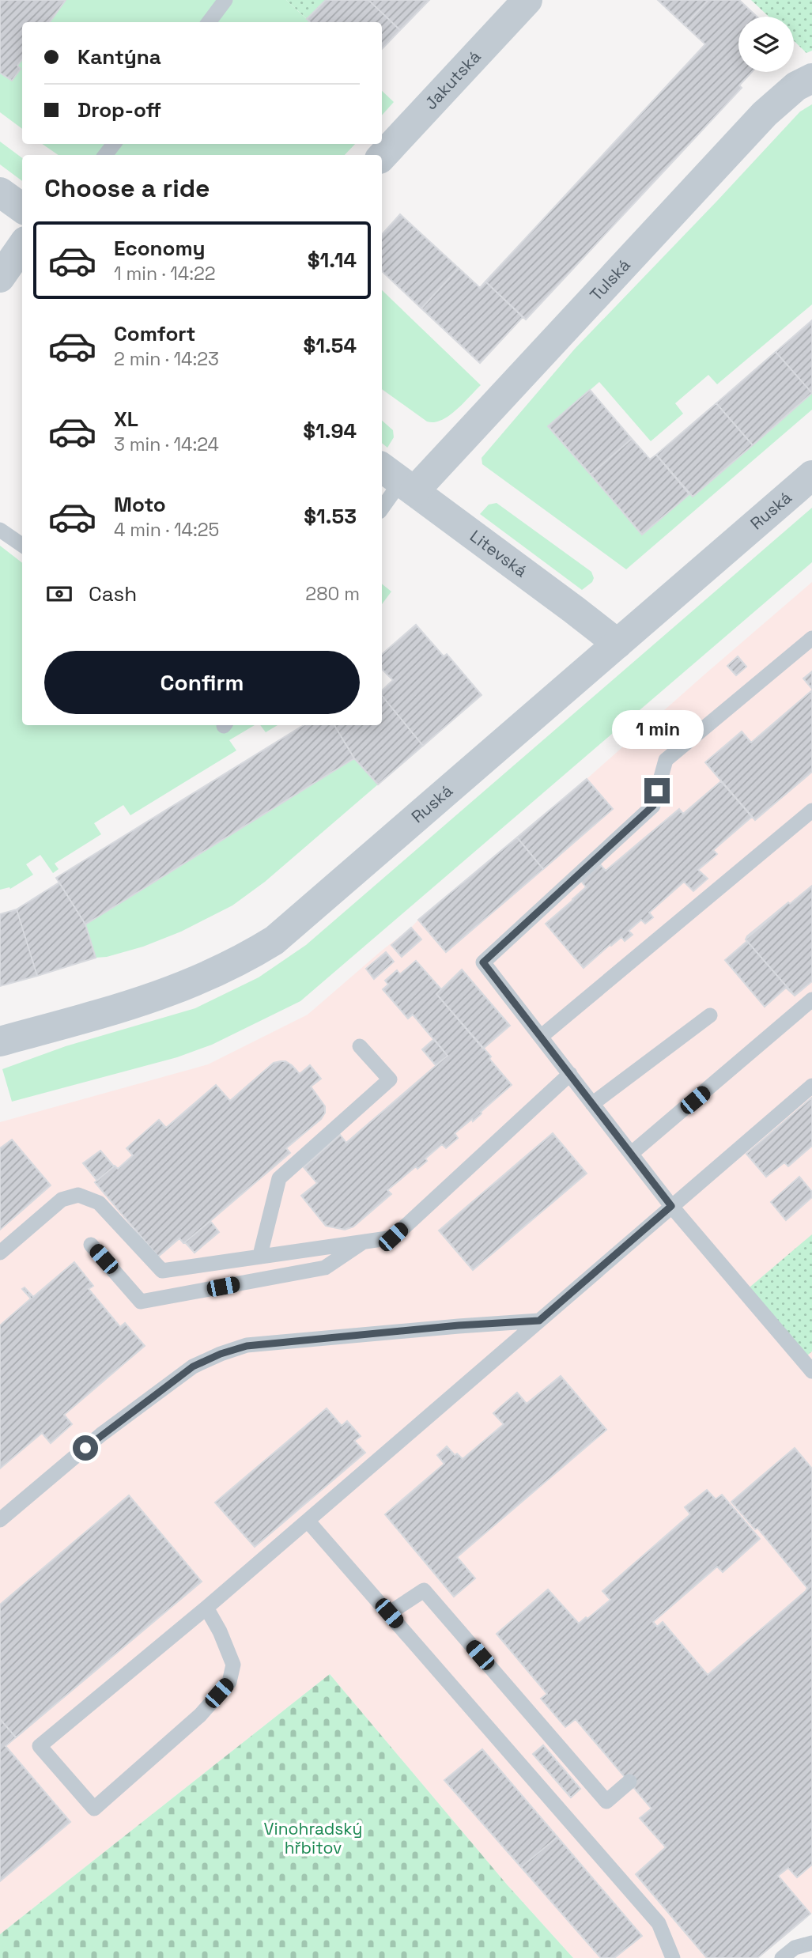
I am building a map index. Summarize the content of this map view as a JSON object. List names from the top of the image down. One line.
{"streets":{"street":["Jakutská","Tulská","Ruská","Litevská"]},"crossings":[["Tulská","Litevská"],["Ruská","Litevská"]],"parks":["Vinohradský hřbitov"],"page":{"banner":["Kantýna","Drop-off"],"heading":"Choose a ride","list":[{"name":"Economy","note":"1 min · 14:22","value":"$1.14"},{"name":"Comfort","note":"2 min · 14:23","value":"$1.54"},{"name":"XL","note":"3 min · 14:24","value":"$1.94"},{"name":"Moto","note":"4 min · 14:25","value":"$1.53"}],"pay":["Cash","280 m"],"buttons":"Confirm","bubble":"1 min"}}
